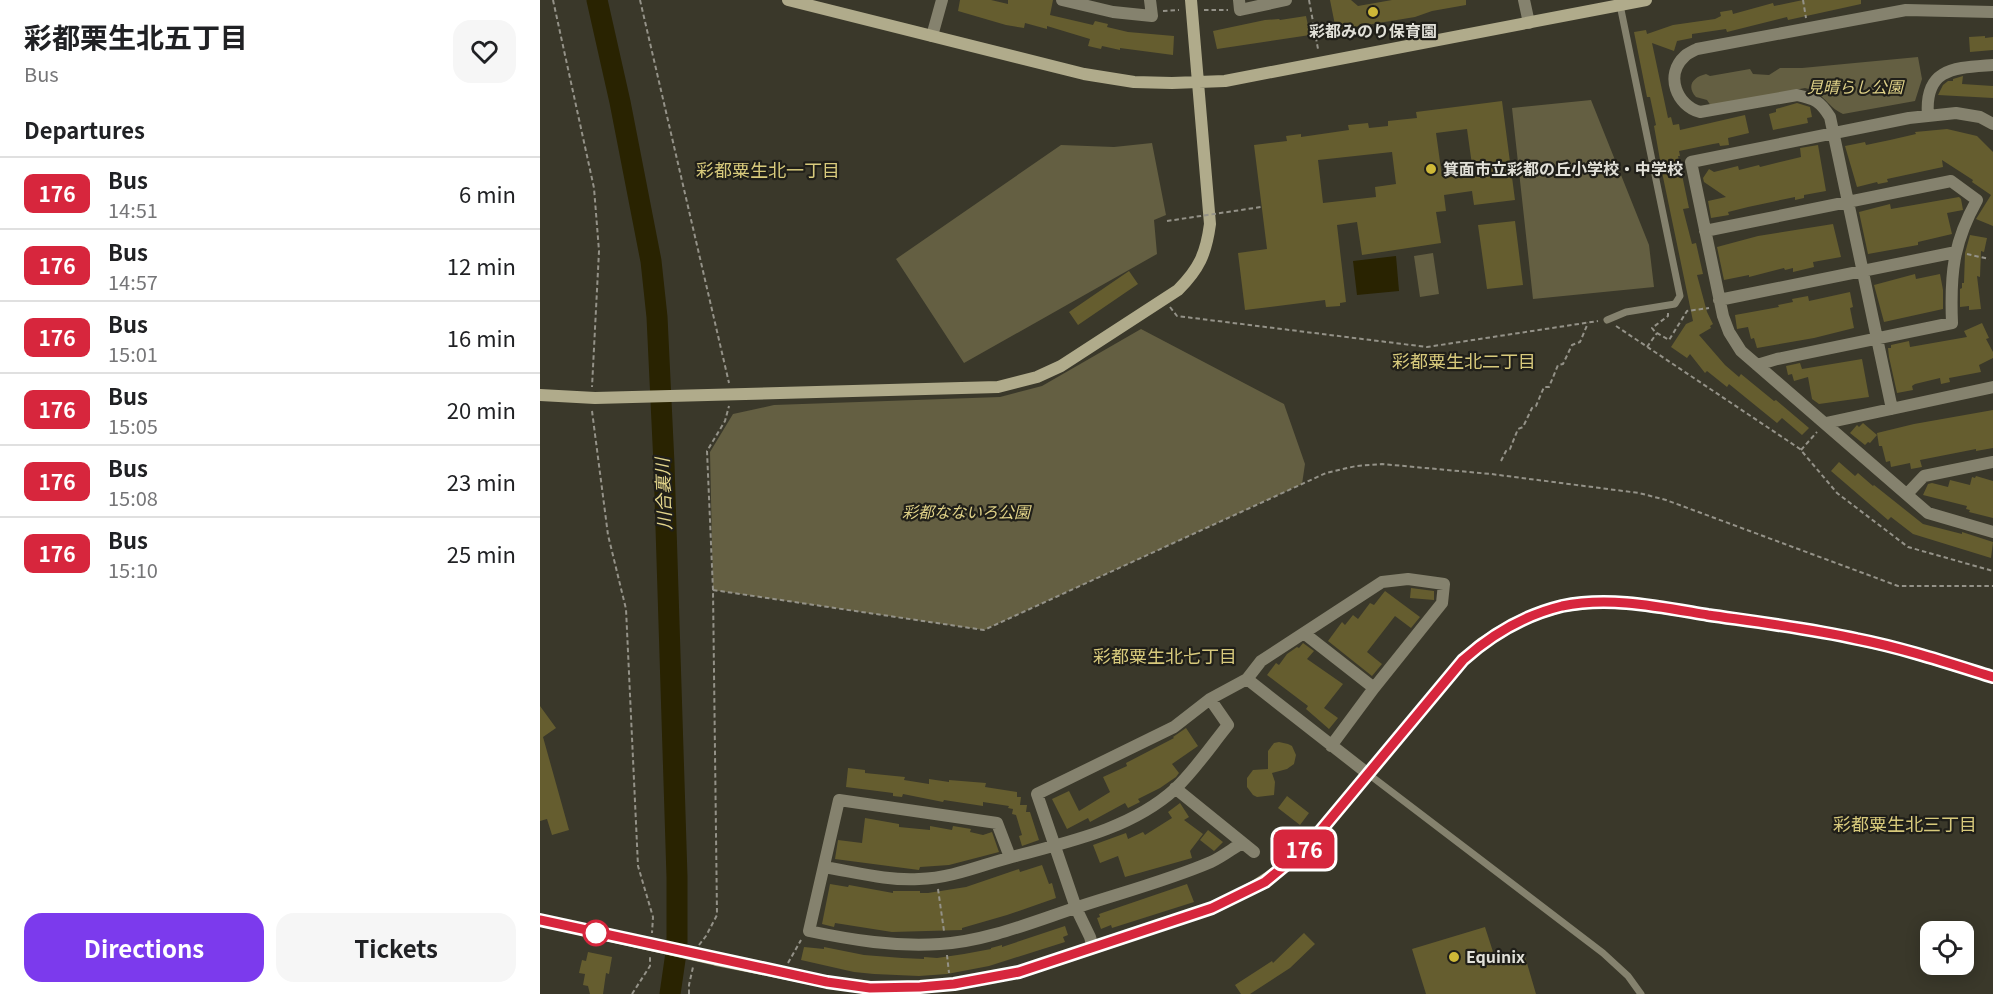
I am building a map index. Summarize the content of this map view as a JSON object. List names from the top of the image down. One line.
{"districts":["彩都粟生北一丁目","彩都粟生北二丁目","彩都粟生北七丁目","彩都粟生北三丁目"],"water":["川合裏川"],"parks":["見晴らし公園","彩都なないろ公園"],"places":["彩都みのり保育園","箕面市立彩都の丘小学校・中学校","Equinix"],"lines":["bus line 176"],"page":{"heading":[["彩都栗生北五丁目","Bus"],"Departures"],"on_map":"176","list":[{"mark":"176","name":"Bus","note":"14:51","value":"6 min"},{"mark":"176","name":"Bus","note":"14:57","value":"12 min"},{"mark":"176","name":"Bus","note":"15:01","value":"16 min"},{"mark":"176","name":"Bus","note":"15:05","value":"20 min"},{"mark":"176","name":"Bus","note":"15:08","value":"23 min"},{"mark":"176","name":"Bus","note":"15:10","value":"25 min"}],"buttons":["Directions","Tickets"]}}
